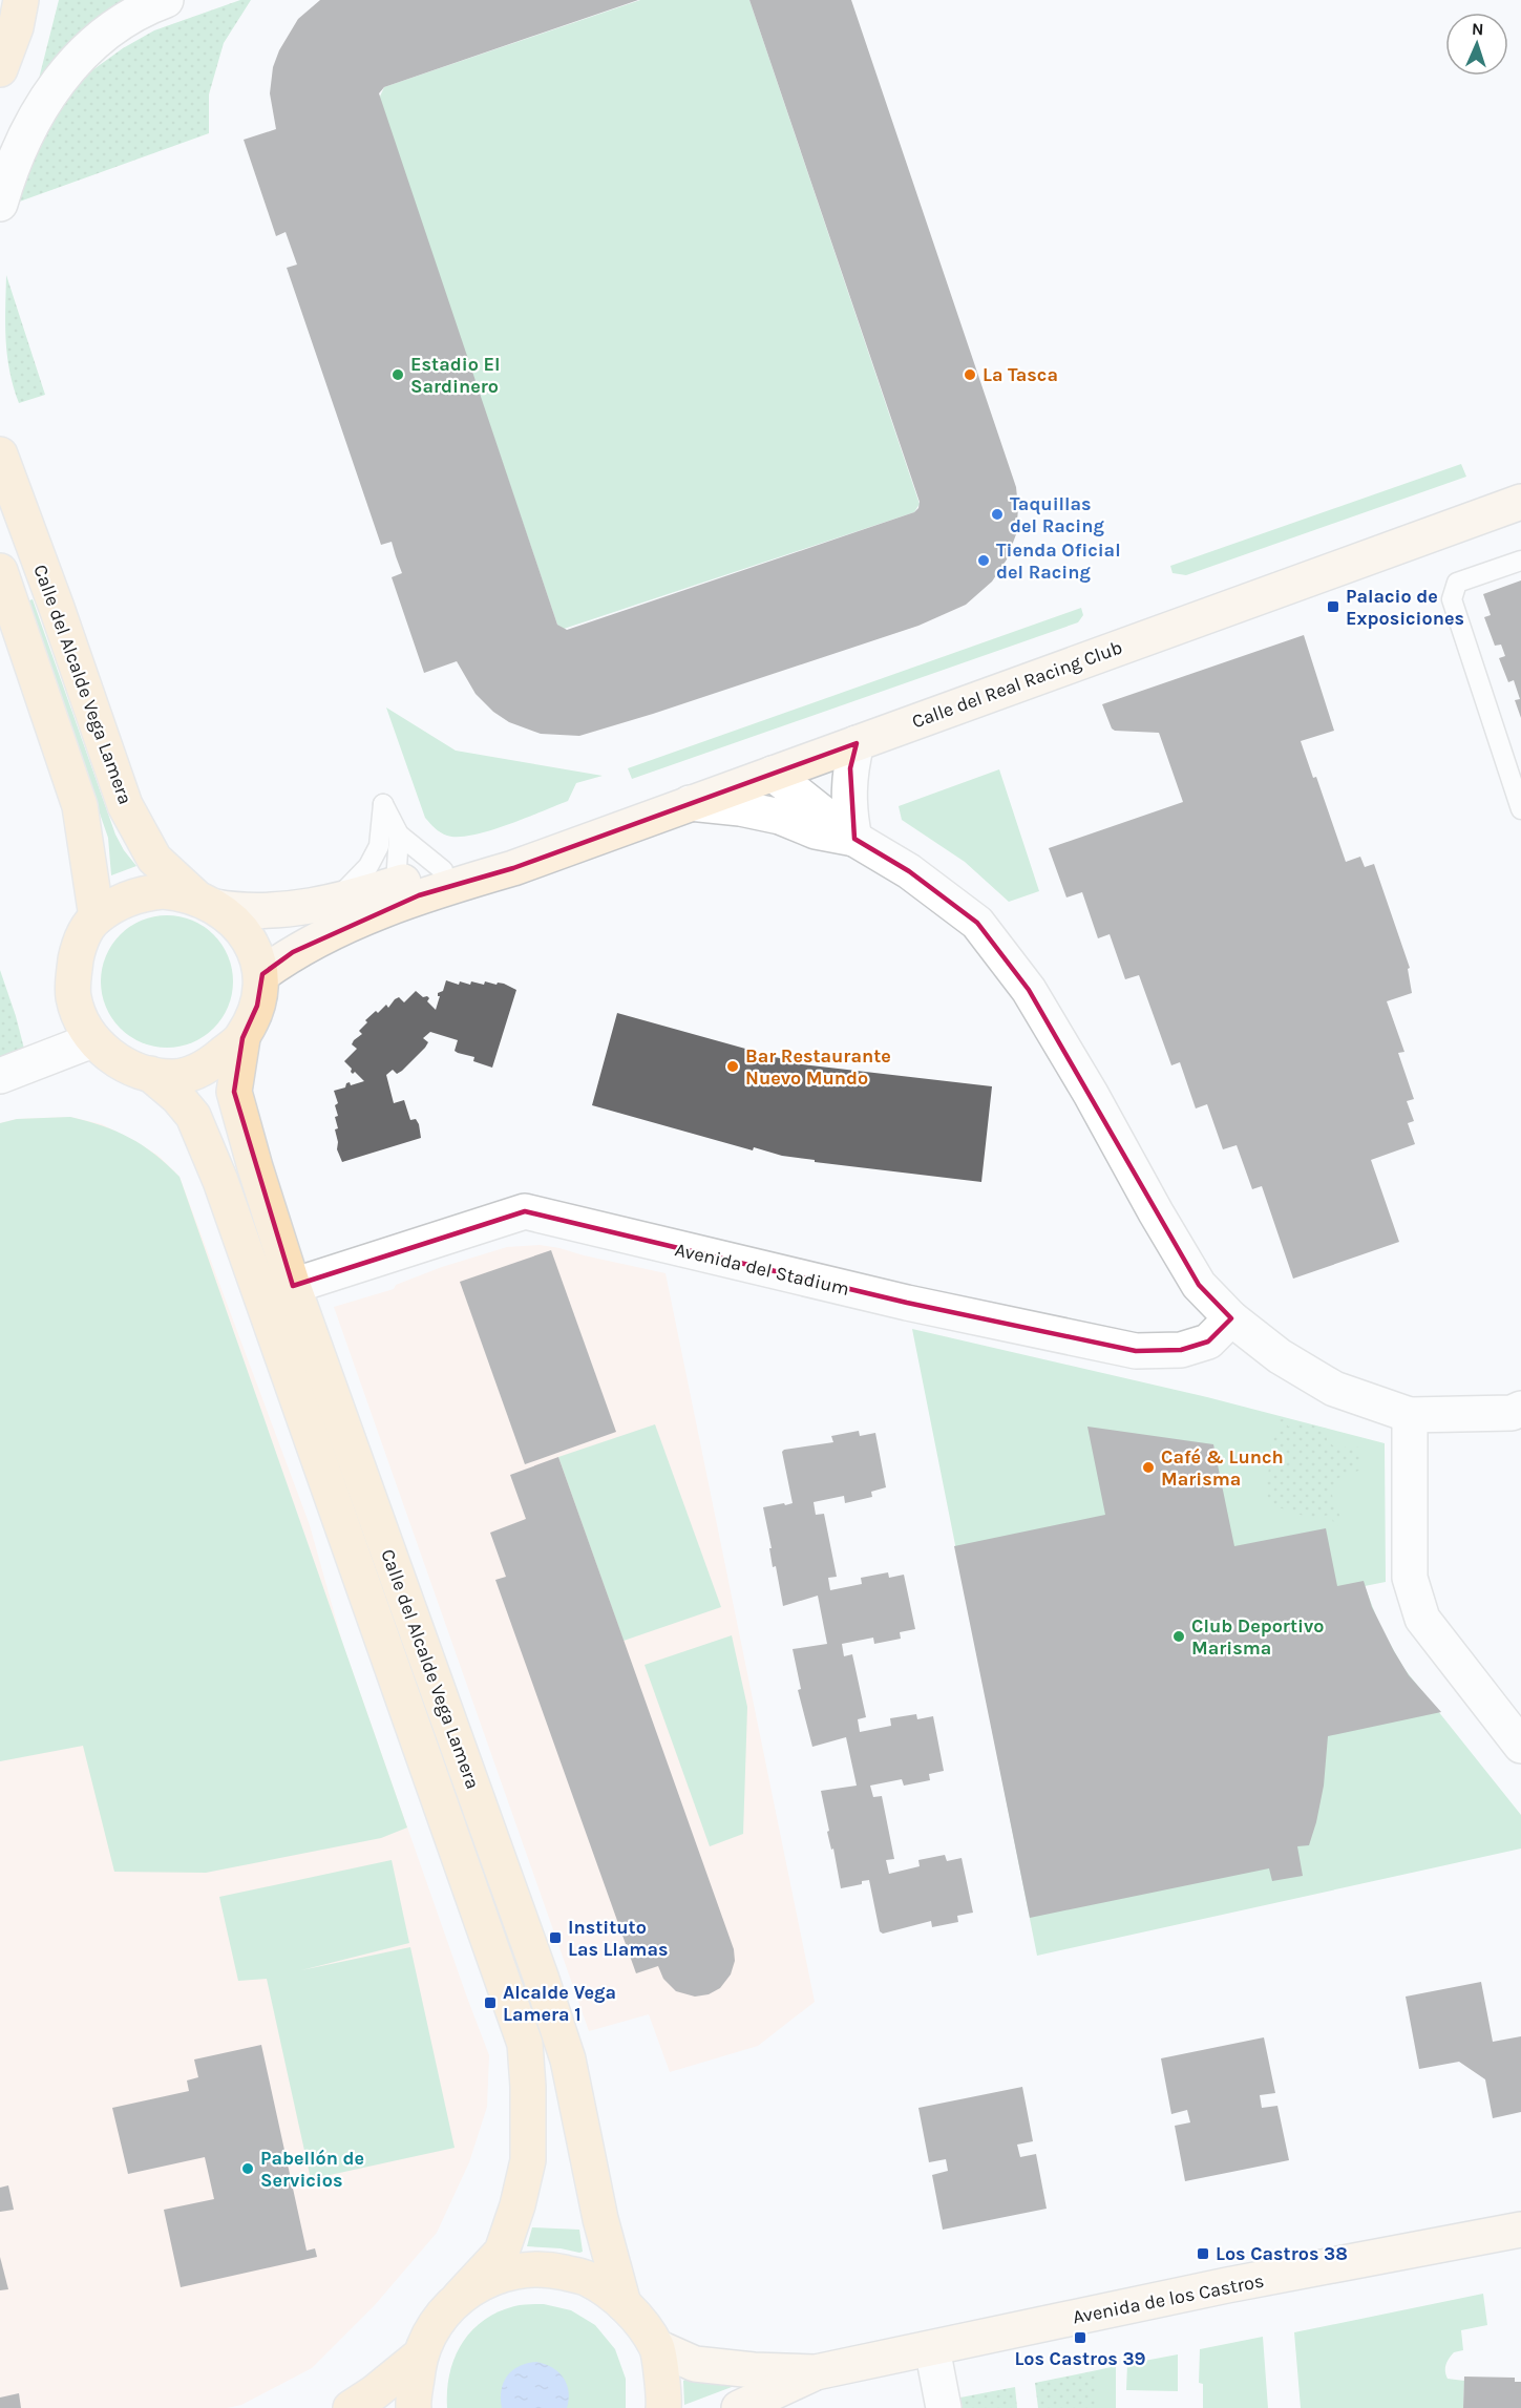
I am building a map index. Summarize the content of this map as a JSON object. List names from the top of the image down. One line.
{"streets":{"main road":["Calle del Alcalde Vega Lamera","Calle del Real Racing Club","Avenida de los Castros"],"street":["Avenida del Stadium"]},"crossings":[["Calle del Alcalde Vega Lamera","Calle del Real Racing Club"],["Calle del Alcalde Vega Lamera","Avenida del Stadium"]],"places":{"other":["Estadio El Sardinero","La Tasca","Taquillas del Racing","Tienda Oficial del Racing","Bar Restaurante Nuevo Mundo","Café & Lunch Marisma","Club Deportivo Marisma","Pabellón de Servicios"],"transit":["Palacio de Exposiciones","Instituto Las Llamas","Alcalde Vega Lamera 1","Los Castros 38","Los Castros 39"]},"north":"top"}
